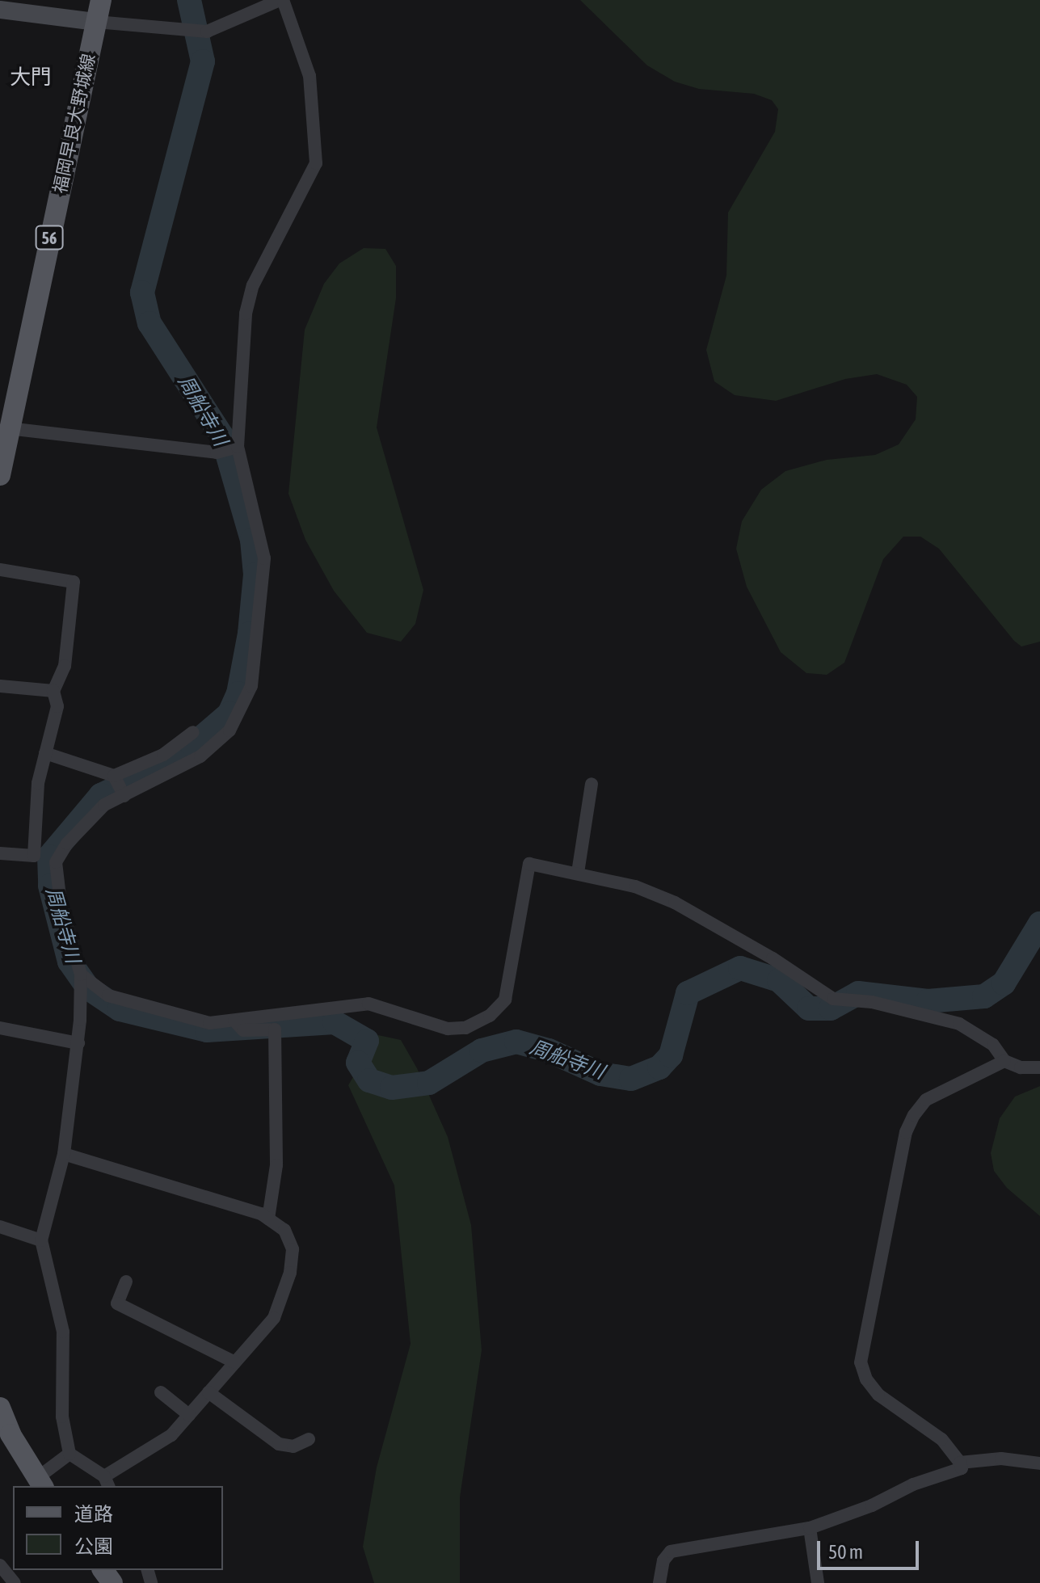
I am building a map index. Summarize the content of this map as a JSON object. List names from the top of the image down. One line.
{"streets":{"main road":["福岡早良大野城線","56"]},"districts":["大門"],"water":["周船寺川"],"legend":["道路","公園"],"scale_bar":"50 m"}
